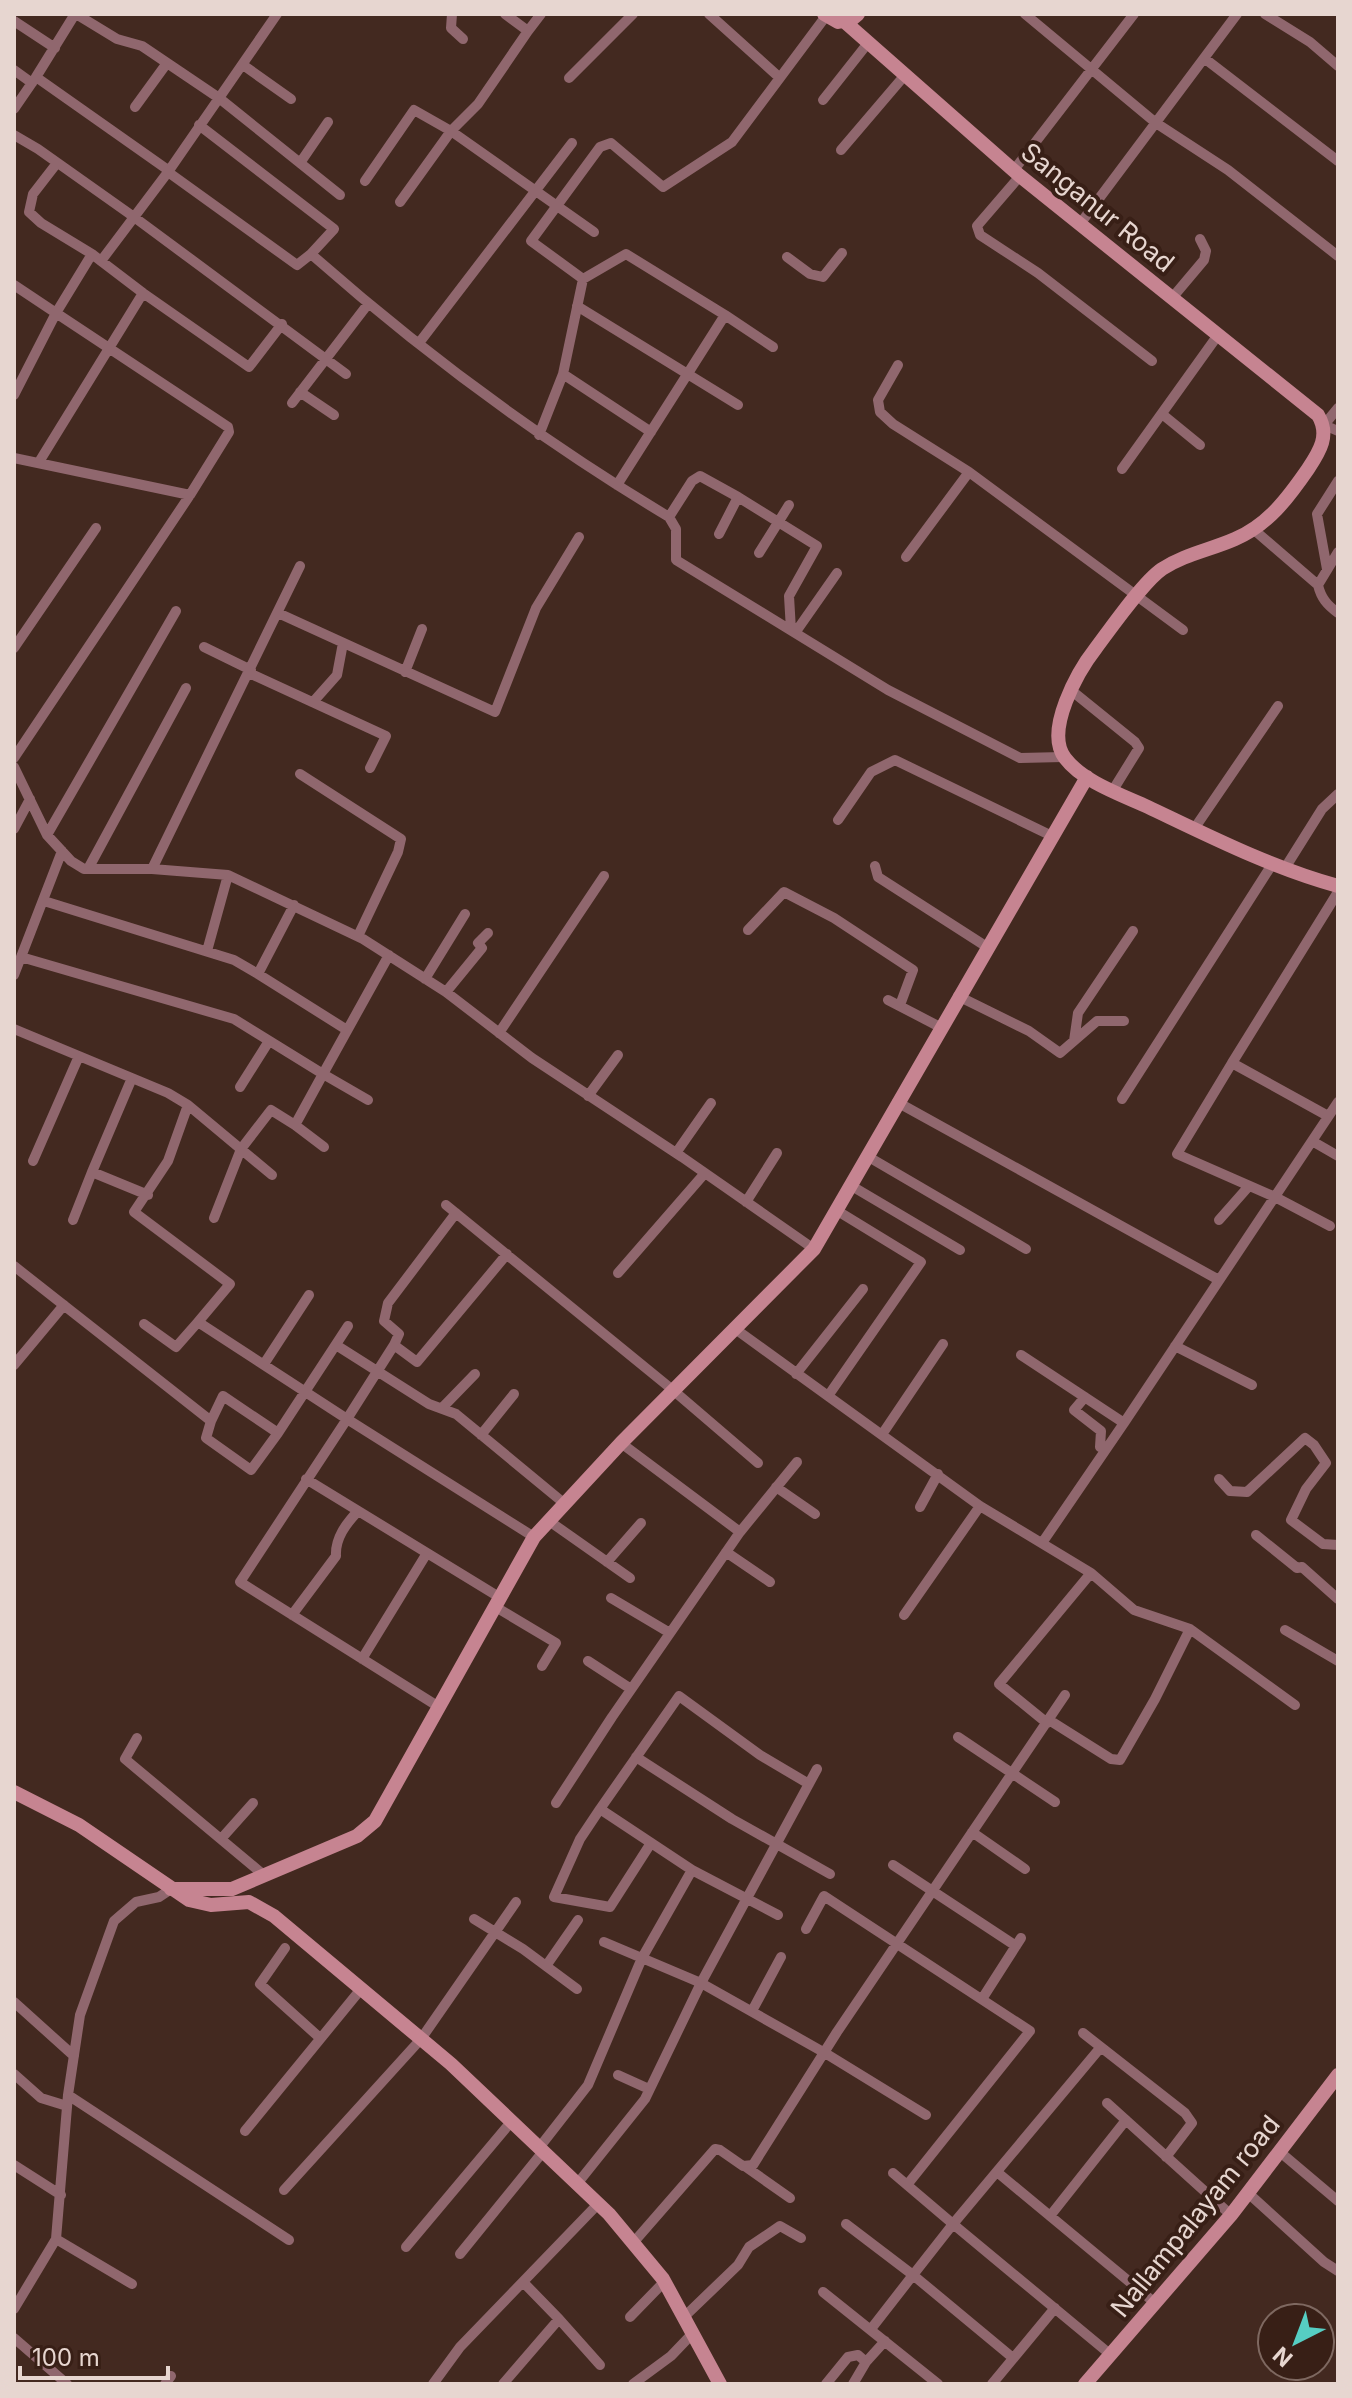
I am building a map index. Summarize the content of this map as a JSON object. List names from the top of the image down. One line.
{"streets":{"street":["Sanganur Road","Nallampalayam road"]},"scale_bar":"100 m","north":"bottom left"}
